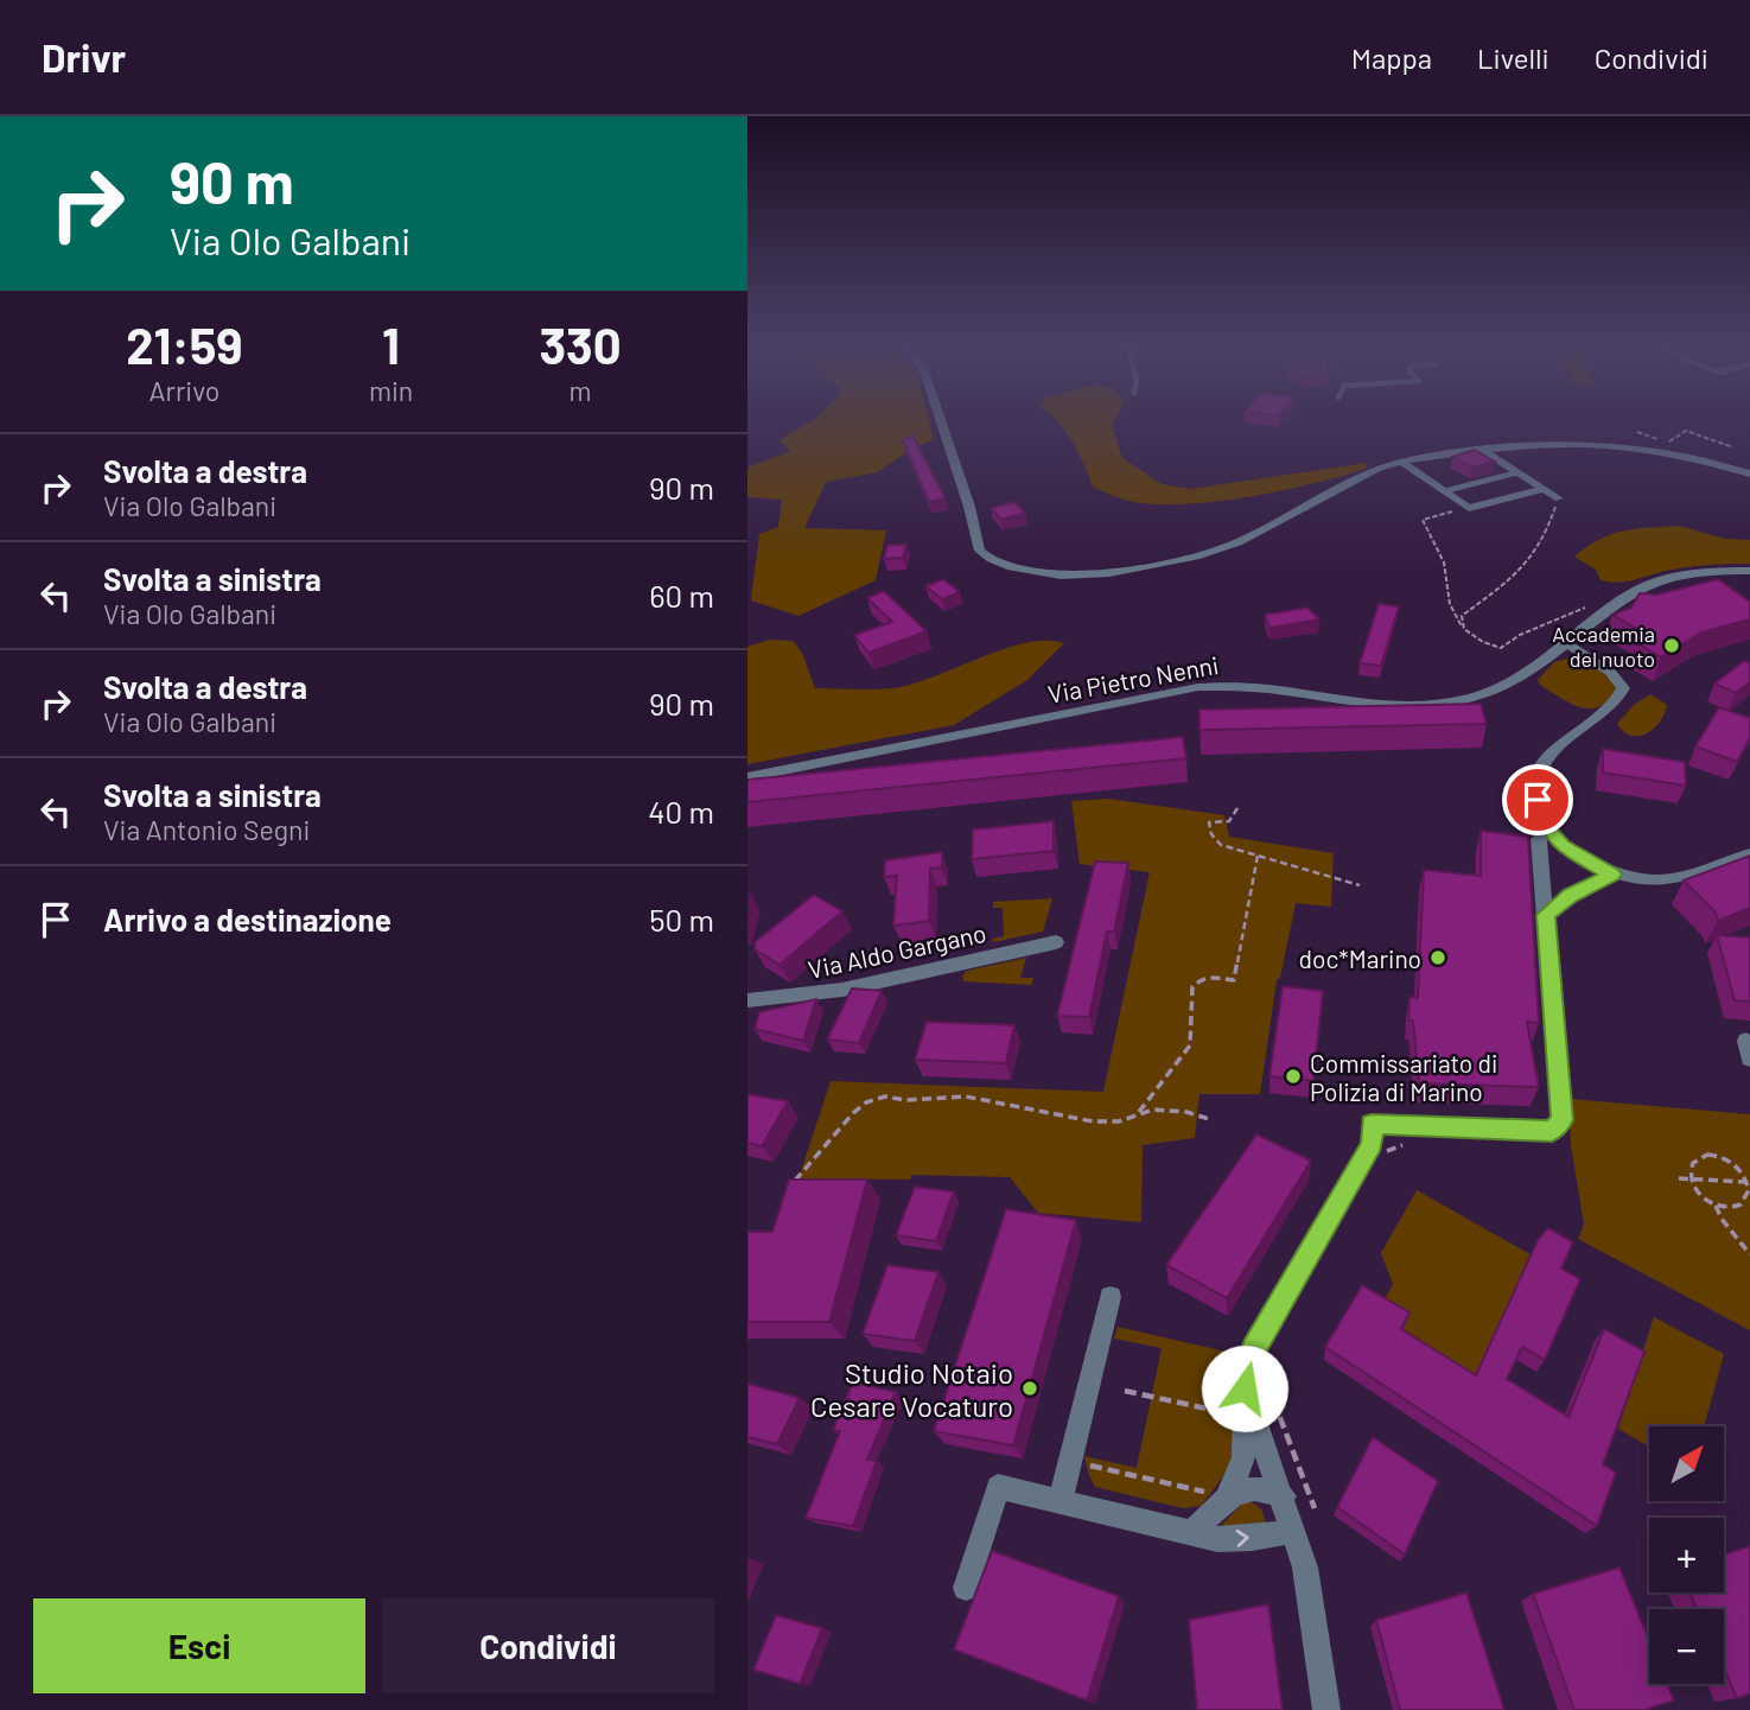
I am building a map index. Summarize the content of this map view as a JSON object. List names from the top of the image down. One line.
{"streets":{"street":["Via Pietro Nenni","Via Aldo Gargano"]},"places":["Accademia del nuoto","doc*Marino","Commissariato di Polizia di Marino","Studio Notaio Cesare Vocaturo"],"north":"top right","page":{"header":"Drivr","nav":["Mappa","Livelli","Condividi"],"turn":["90 m","Via Olo Galbani"],"eta":["21:59","Arrivo","1","min","330","m"],"list":[{"name":"Svolta a destra","note":"Via Olo Galbani","value":"90 m"},{"name":"Svolta a sinistra","note":"Via Olo Galbani","value":"60 m"},{"name":"Svolta a destra","note":"Via Olo Galbani","value":"90 m"},{"name":"Svolta a sinistra","note":"Via Antonio Segni","value":"40 m"},{"name":"Arrivo a destinazione","value":"50 m"}],"map_buttons":["+","−"],"buttons":["Esci","Condividi"]}}
